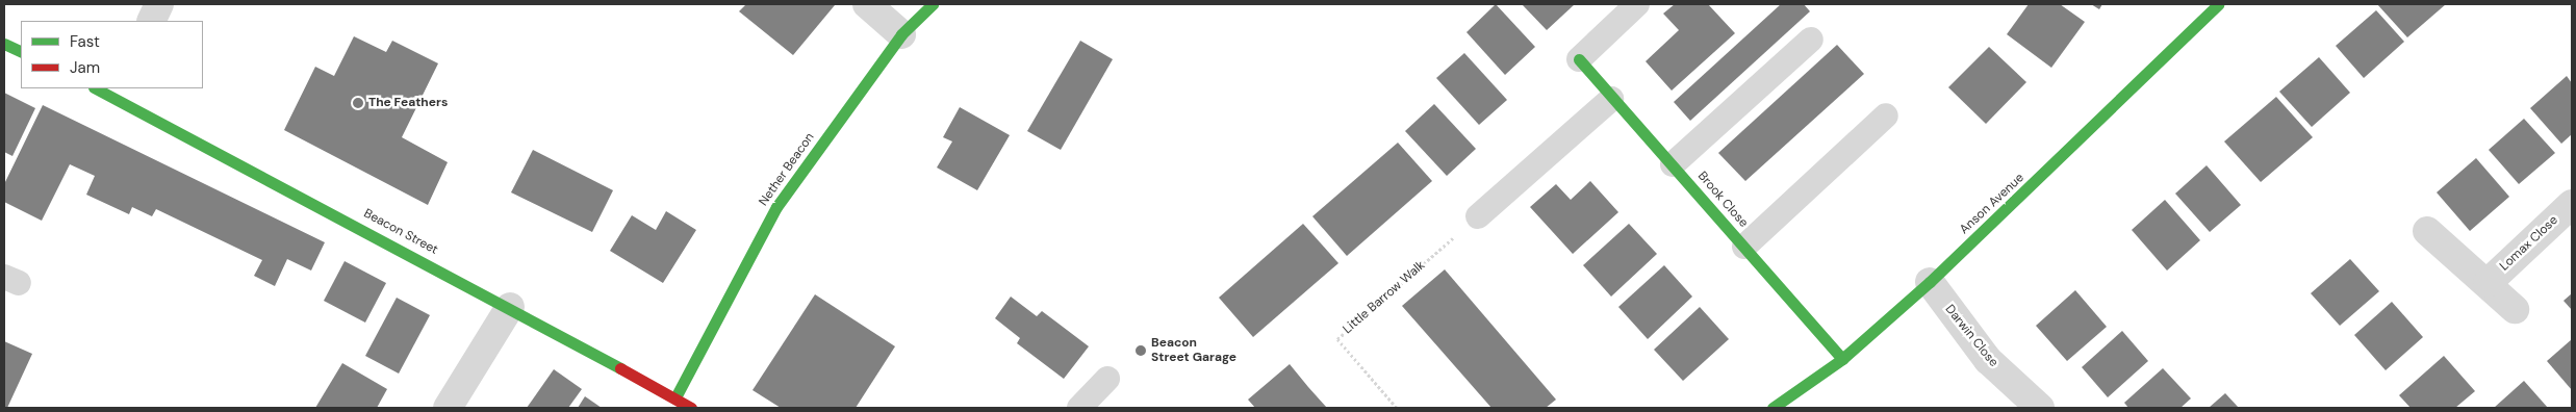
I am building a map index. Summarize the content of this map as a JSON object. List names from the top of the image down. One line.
{"streets":{"street":["Nether Beacon","Brook Close","Anson Avenue","Beacon Street","Lomax Close","Darwin Close"],"path":["Little Barrow Walk"]},"crossings":[["Nether Beacon","Beacon Street"],["Brook Close","Anson Avenue"],["Anson Avenue","Darwin Close"]],"places":["The Feathers","Beacon Street Garage"],"legend":["Fast","Jam"]}
